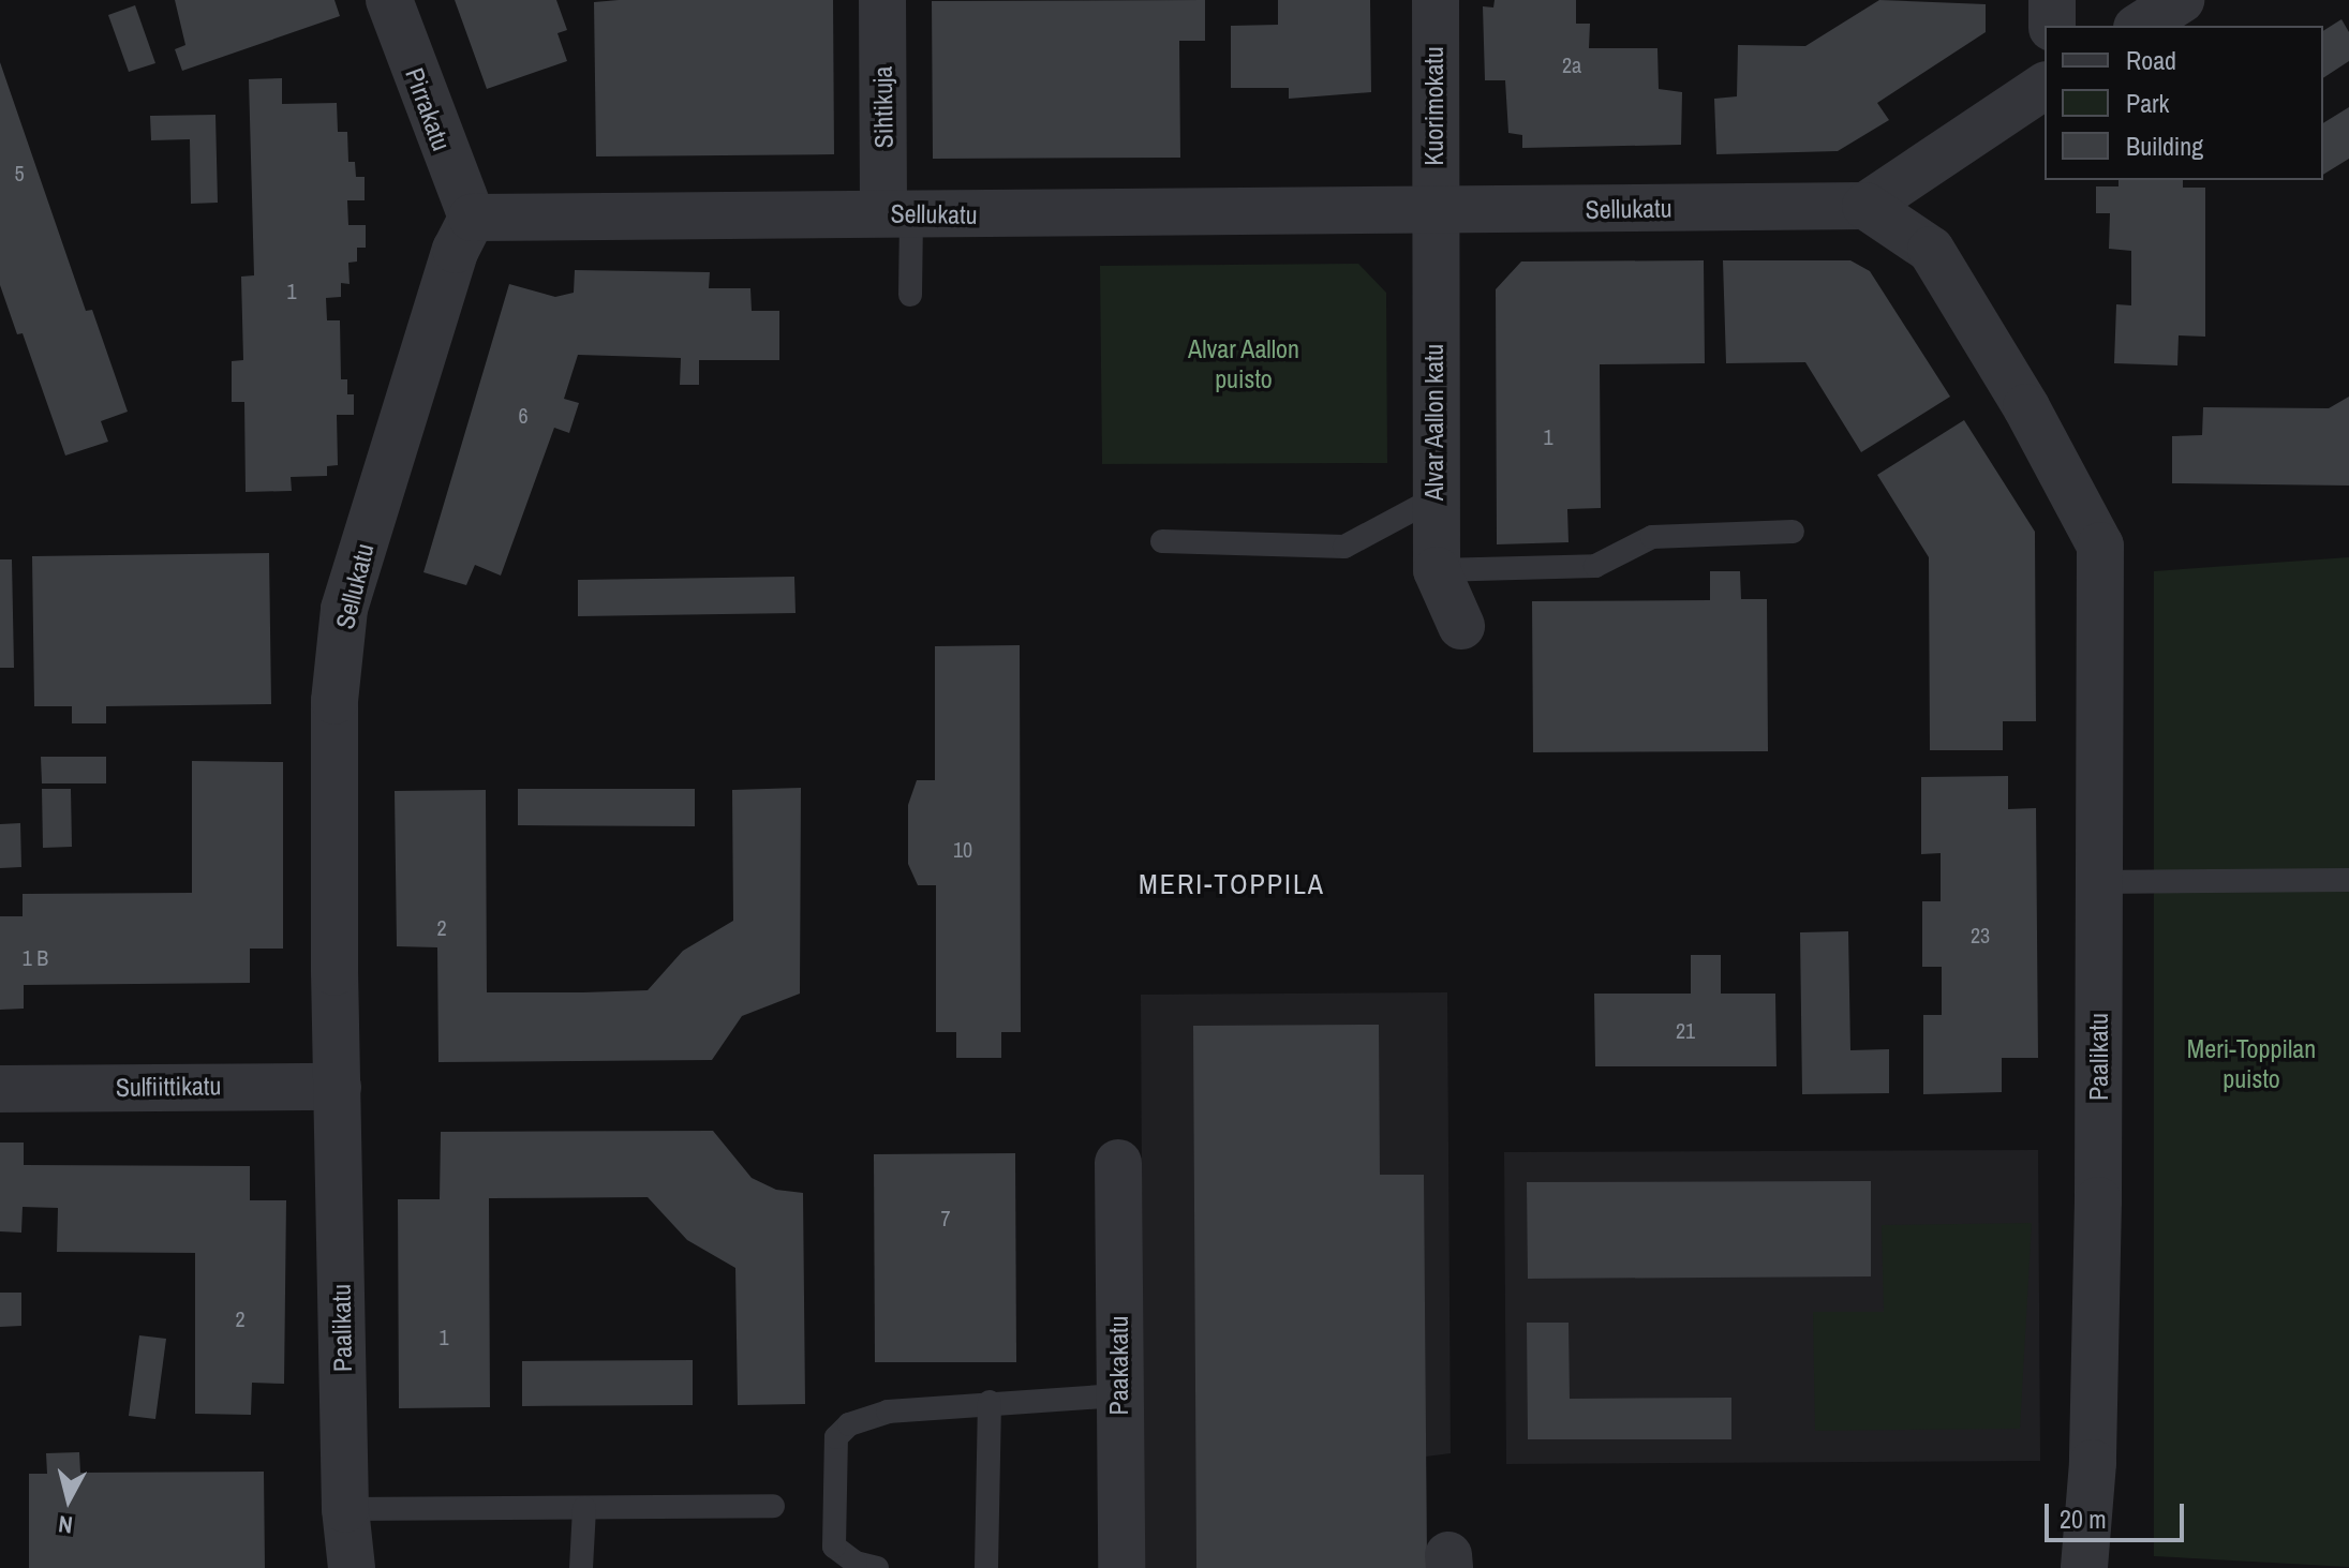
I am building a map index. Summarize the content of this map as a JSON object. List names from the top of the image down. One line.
{"streets":{"street":["Kuorimokatu","Sihtikuja","Pirrakatu","Sellukatu","Alvar Aallon katu","Paalikatu","Sulfiittikatu","Paakakatu"]},"crossings":[["Kuorimokatu","Sellukatu"],["Kuorimokatu","Alvar Aallon katu"],["Sihtikuja","Sellukatu"],["Pirrakatu","Sellukatu"],["Sellukatu","Alvar Aallon katu"],["Sellukatu","Paalikatu"],["Sellukatu","Sulfiittikatu"],["Paalikatu","Sulfiittikatu"]],"districts":["MERI-TOPPILA"],"parks":["Alvar Aallon puisto","Meri-Toppilan puisto"],"house_numbers":["2a","5","1","6","1","10","2","23","1 B","21","7","2","1"],"legend":["Road","Park","Building"],"scale_bar":"20 m","north":"bottom"}
